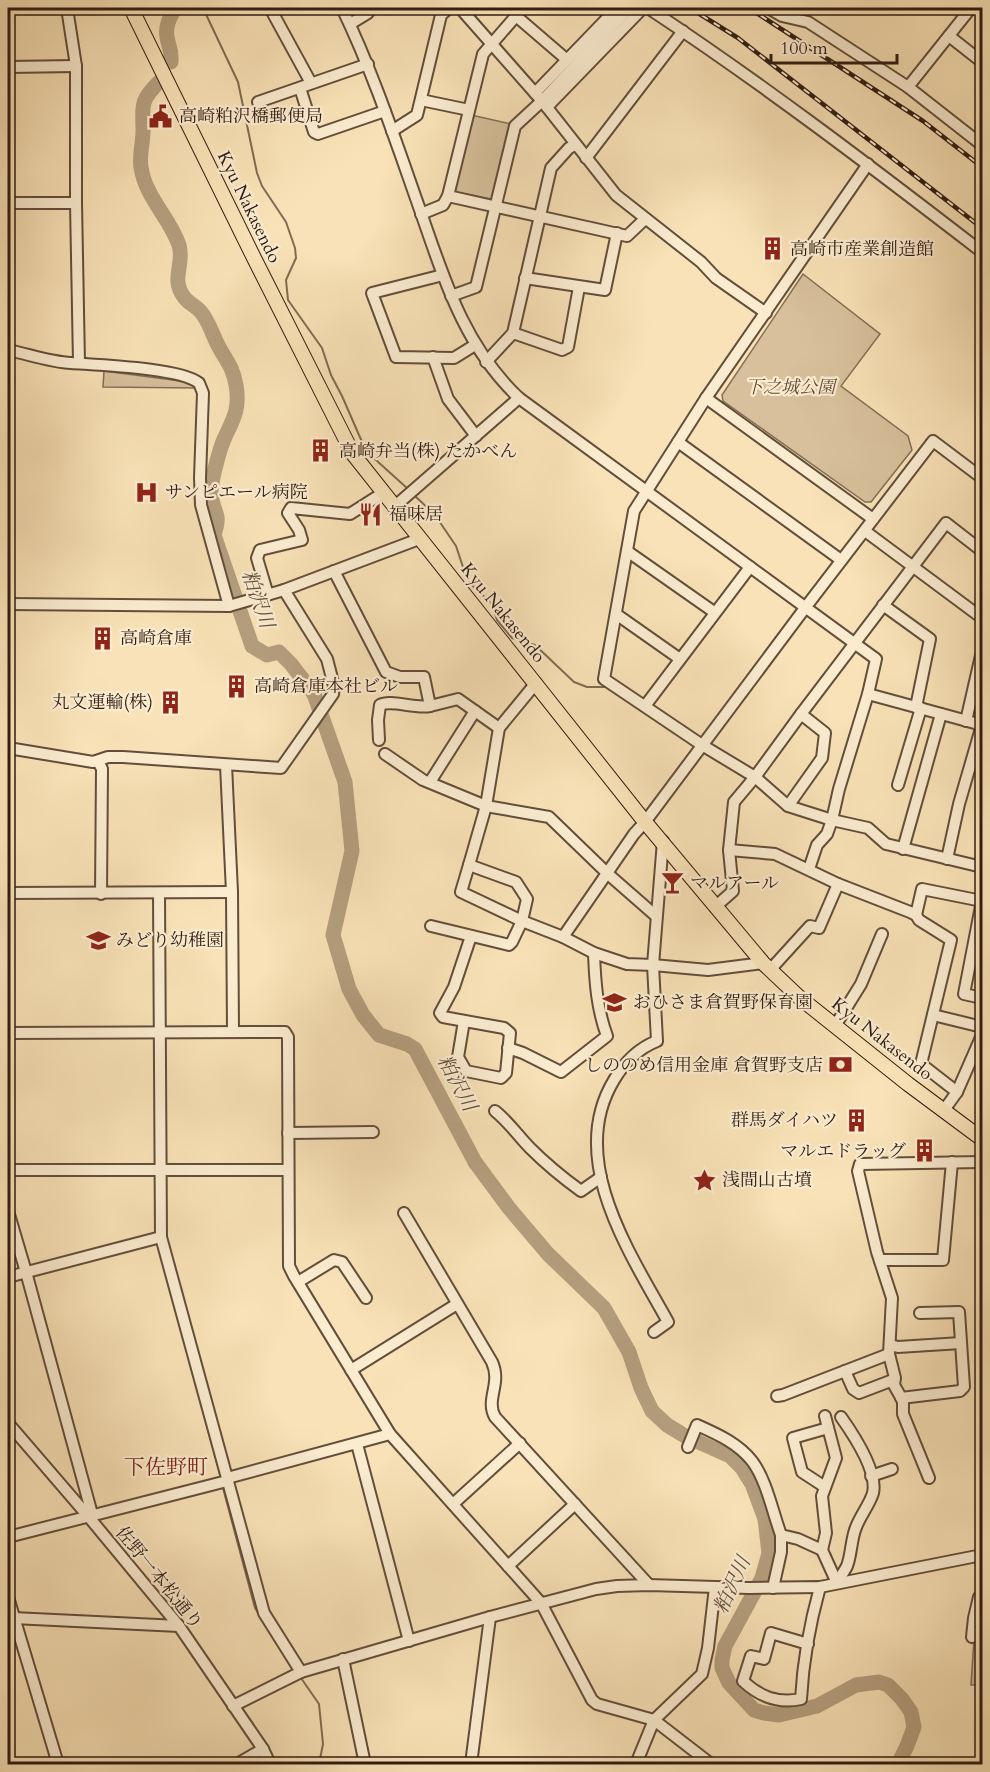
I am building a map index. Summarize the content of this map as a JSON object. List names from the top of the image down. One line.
{"streets":{"main road":["Kyu Nakasendo"],"street":["佐野一本松通り"]},"districts":["下佐野町"],"water":["粕沢川"],"parks":["下之城公園"],"places":{"public building":["高崎粕沢橋郵便局"],"building":["高崎市産業創造館","高崎弁当(株) たかべん","高崎倉庫","高崎倉庫本社ビル","丸文運輸(株)","群馬ダイハツ","マルエドラッグ"],"hospital":["サンピエール病院"],"restaurant":["福味居"],"bar":["マルアール"],"school or university":["みどり幼稚園","おひさま倉賀野保育園"],"bank":["しののめ信用金庫 倉賀野支店"],"place":["浅間山古墳"]},"scale_bar":"100 m"}
